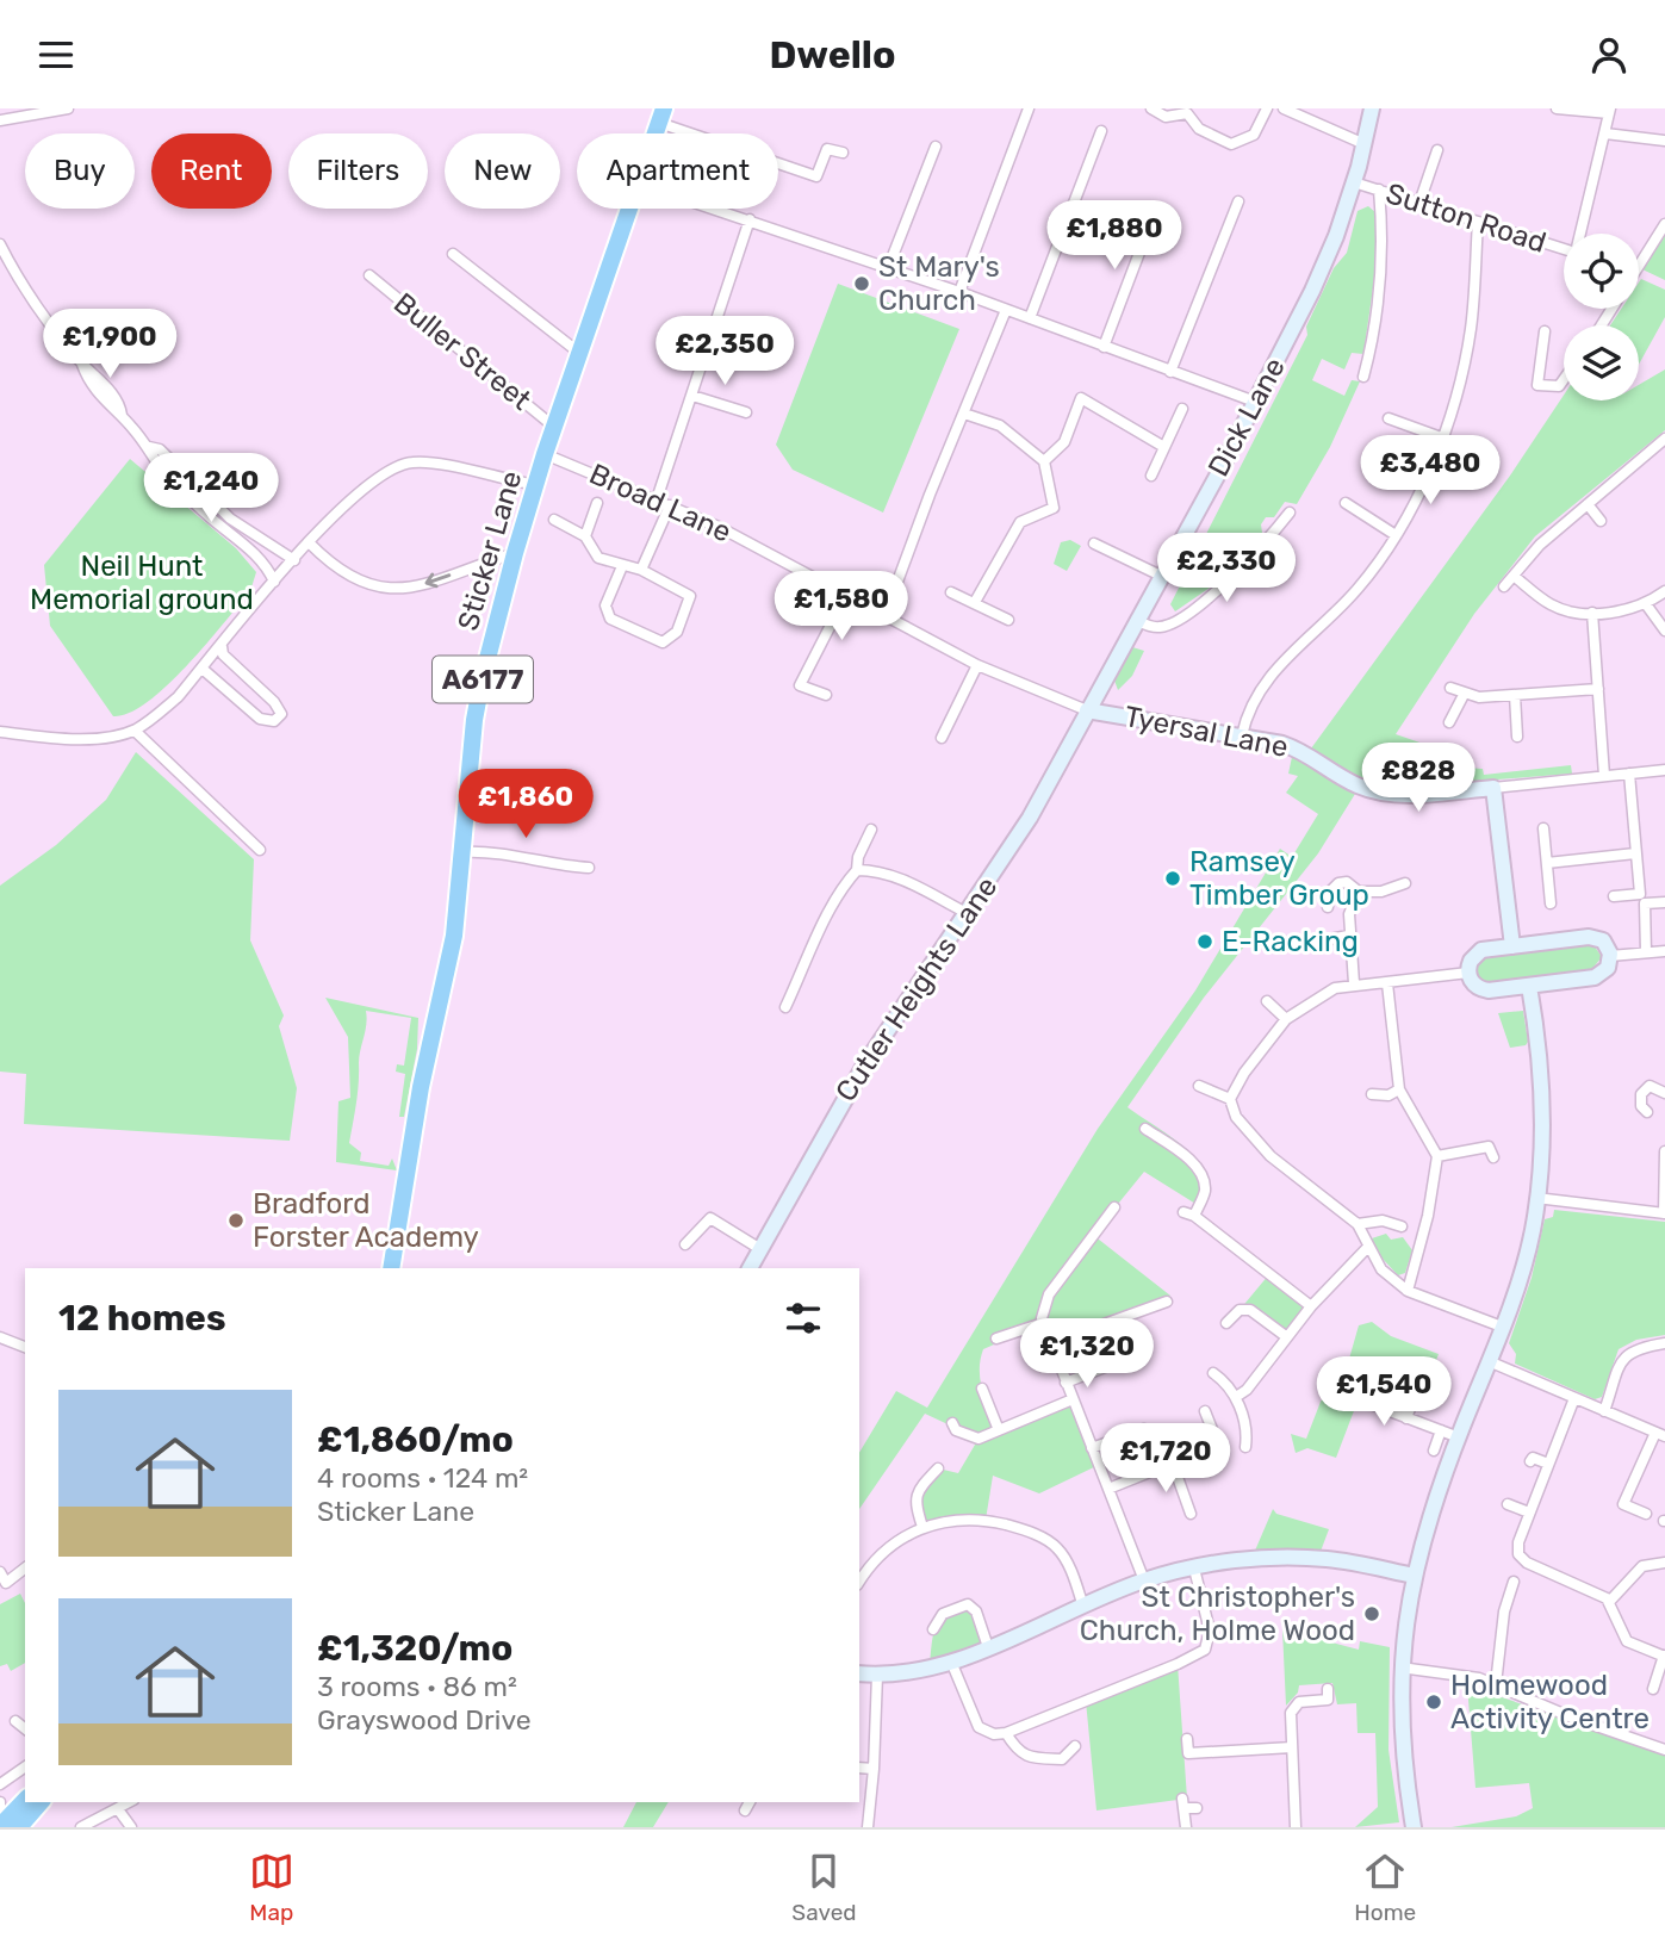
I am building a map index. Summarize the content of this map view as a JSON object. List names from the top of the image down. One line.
{"streets":{"highway":["Sticker Lane","A6177"],"street":["Sutton Road","Buller Street","Dick Lane","Broad Lane","Tyersal Lane","Cutler Heights Lane"]},"crossings":[["Sutton Road","Dick Lane"],["Buller Street","Sticker Lane"],["Dick Lane","Broad Lane"],["Dick Lane","Tyersal Lane"],["Dick Lane","Cutler Heights Lane"],["Broad Lane","Sticker Lane"],["Broad Lane","Tyersal Lane"],["Broad Lane","Cutler Heights Lane"],["Tyersal Lane","Cutler Heights Lane"]],"parks":["Neil Hunt Memorial ground"],"places":["St Mary's Church","Ramsey Timber Group","E-Racking","Bradford Forster Academy","St Christopher's Church, Holme Wood","Holmewood Activity Centre"],"page":{"header":"Dwello","chip":["Buy","Rent","Filters","New","Apartment"],"price":["£1,880","£1,900","£2,350","£3,480","£1,240","£2,330","£1,580","£828","£1,860","£1,320","£1,540","£1,720"],"heading":"12 homes","list":[{"name":"£1,860/mo","note":"4 rooms · 124 m² · Sticker Lane"},{"name":"£1,320/mo","note":"3 rooms · 86 m² · Grayswood Drive"}],"tabs":["Map","Saved","Home"]}}
